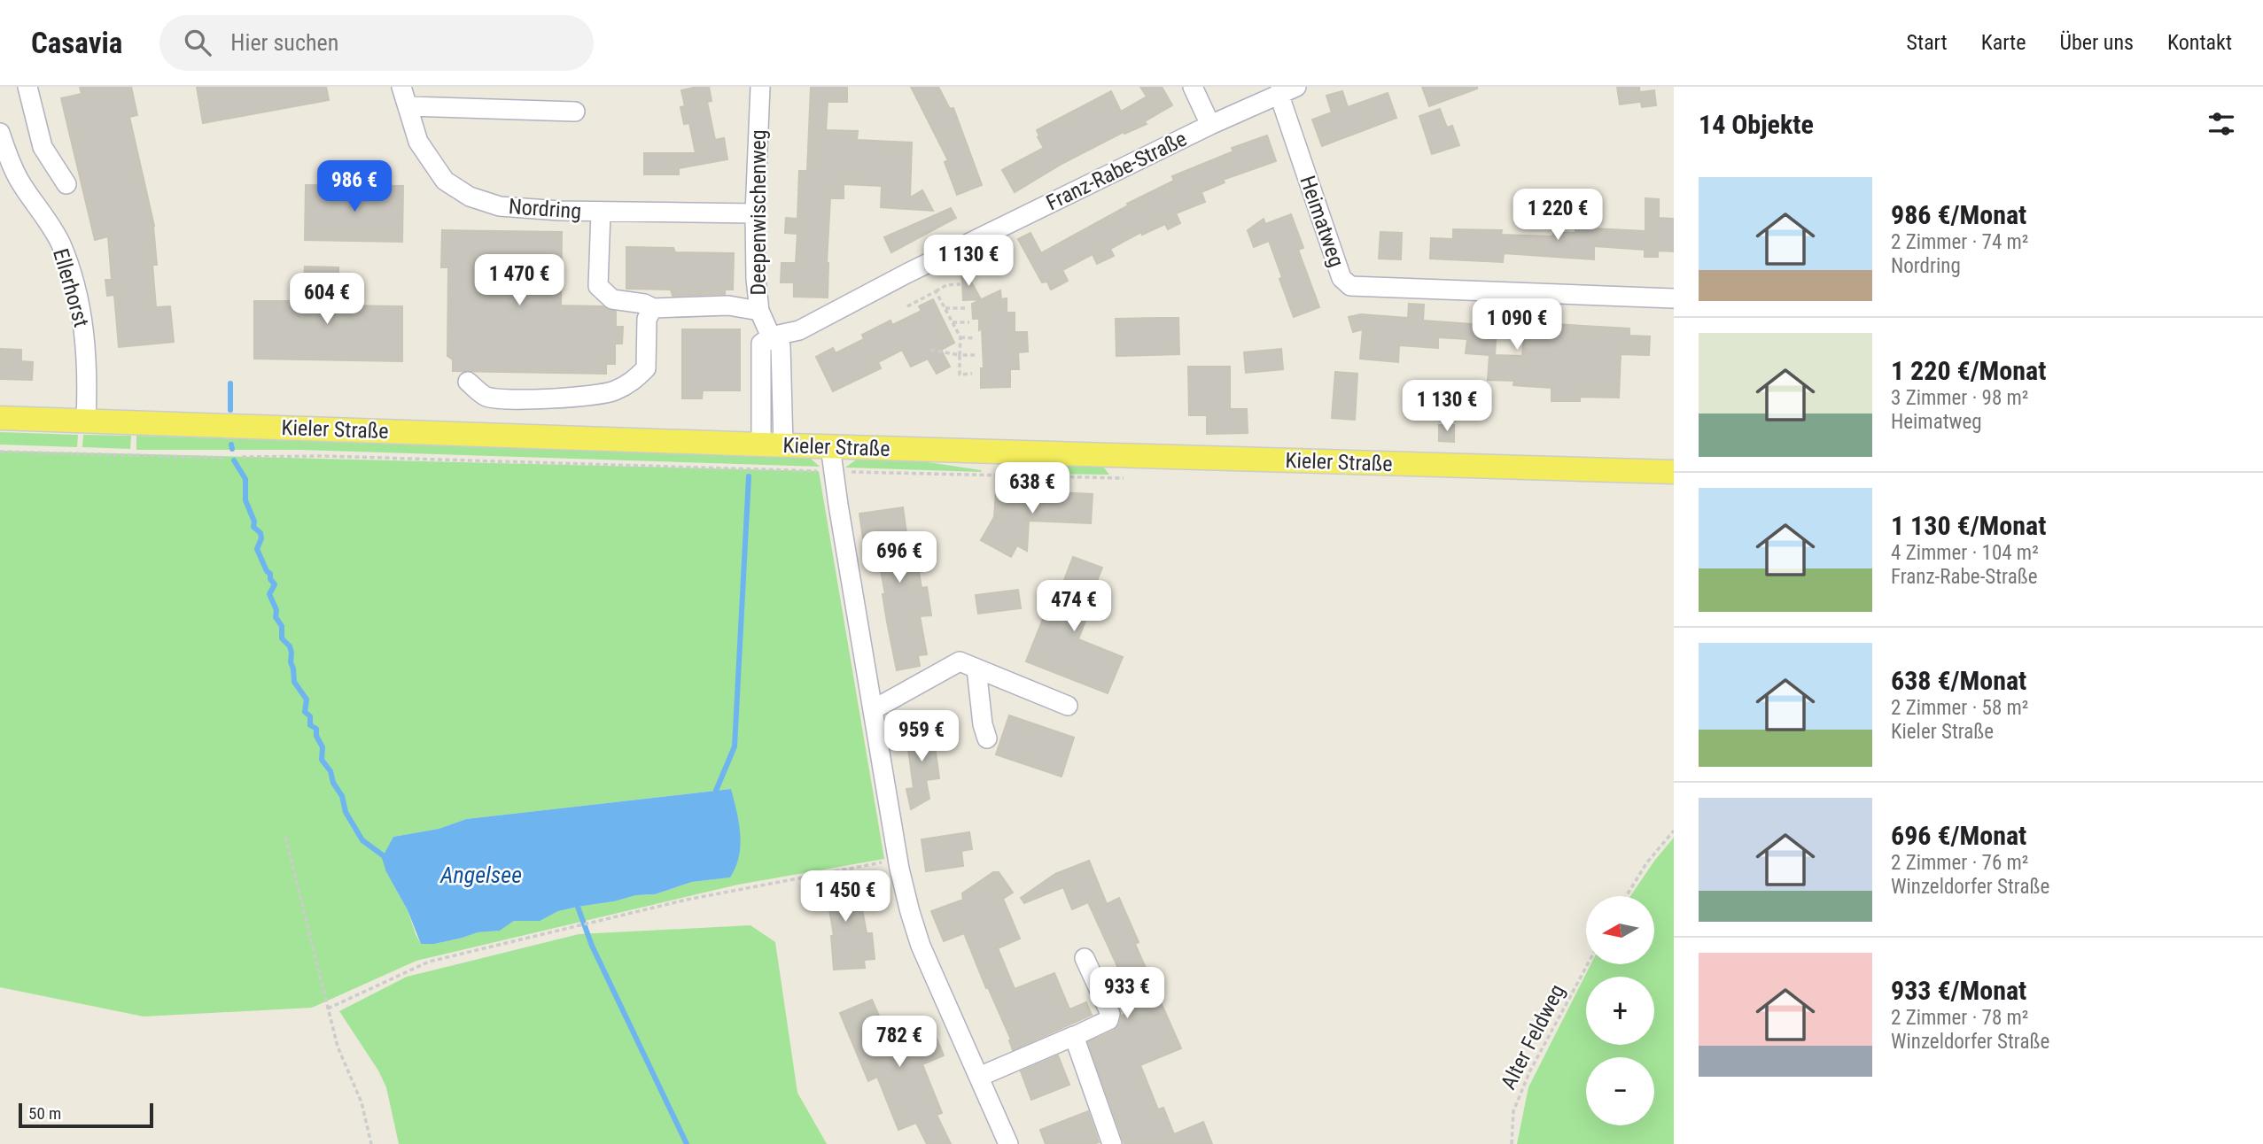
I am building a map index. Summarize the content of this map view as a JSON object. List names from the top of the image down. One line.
{"streets":{"main road":["Kieler Straße"],"street":["Franz-Rabe-Straße","Nordring","Deepenwischenweg","Heimatweg","Ellerhorst"],"path":["Alter Feldweg"]},"crossings":[["Franz-Rabe-Straße","Deepenwischenweg"],["Franz-Rabe-Straße","Heimatweg"],["Nordring","Deepenwischenweg"],["Deepenwischenweg","Kieler Straße"],["Ellerhorst","Kieler Straße"]],"water":["Angelsee"],"scale_bar":"50 m","north":"left","page":{"header":"Casavia","search":"Hier suchen","nav":["Start","Karte","Über uns","Kontakt"],"heading":"14 Objekte","price":["986 €","1 220 €","1 130 €","1 470 €","604 €","1 090 €","1 130 €","638 €","696 €","474 €","959 €","1 450 €","933 €","782 €"],"list":[{"name":"986 €/Monat","note":"2 Zimmer · 74 m² · Nordring"},{"name":"1 220 €/Monat","note":"3 Zimmer · 98 m² · Heimatweg"},{"name":"1 130 €/Monat","note":"4 Zimmer · 104 m² · Franz-Rabe-Straße"},{"name":"638 €/Monat","note":"2 Zimmer · 58 m² · Kieler Straße"},{"name":"696 €/Monat","note":"2 Zimmer · 76 m² · Winzeldorfer Straße"},{"name":"933 €/Monat","note":"2 Zimmer · 78 m² · Winzeldorfer Straße"}],"map_buttons":["+","−"],"scale":"50 m"}}
